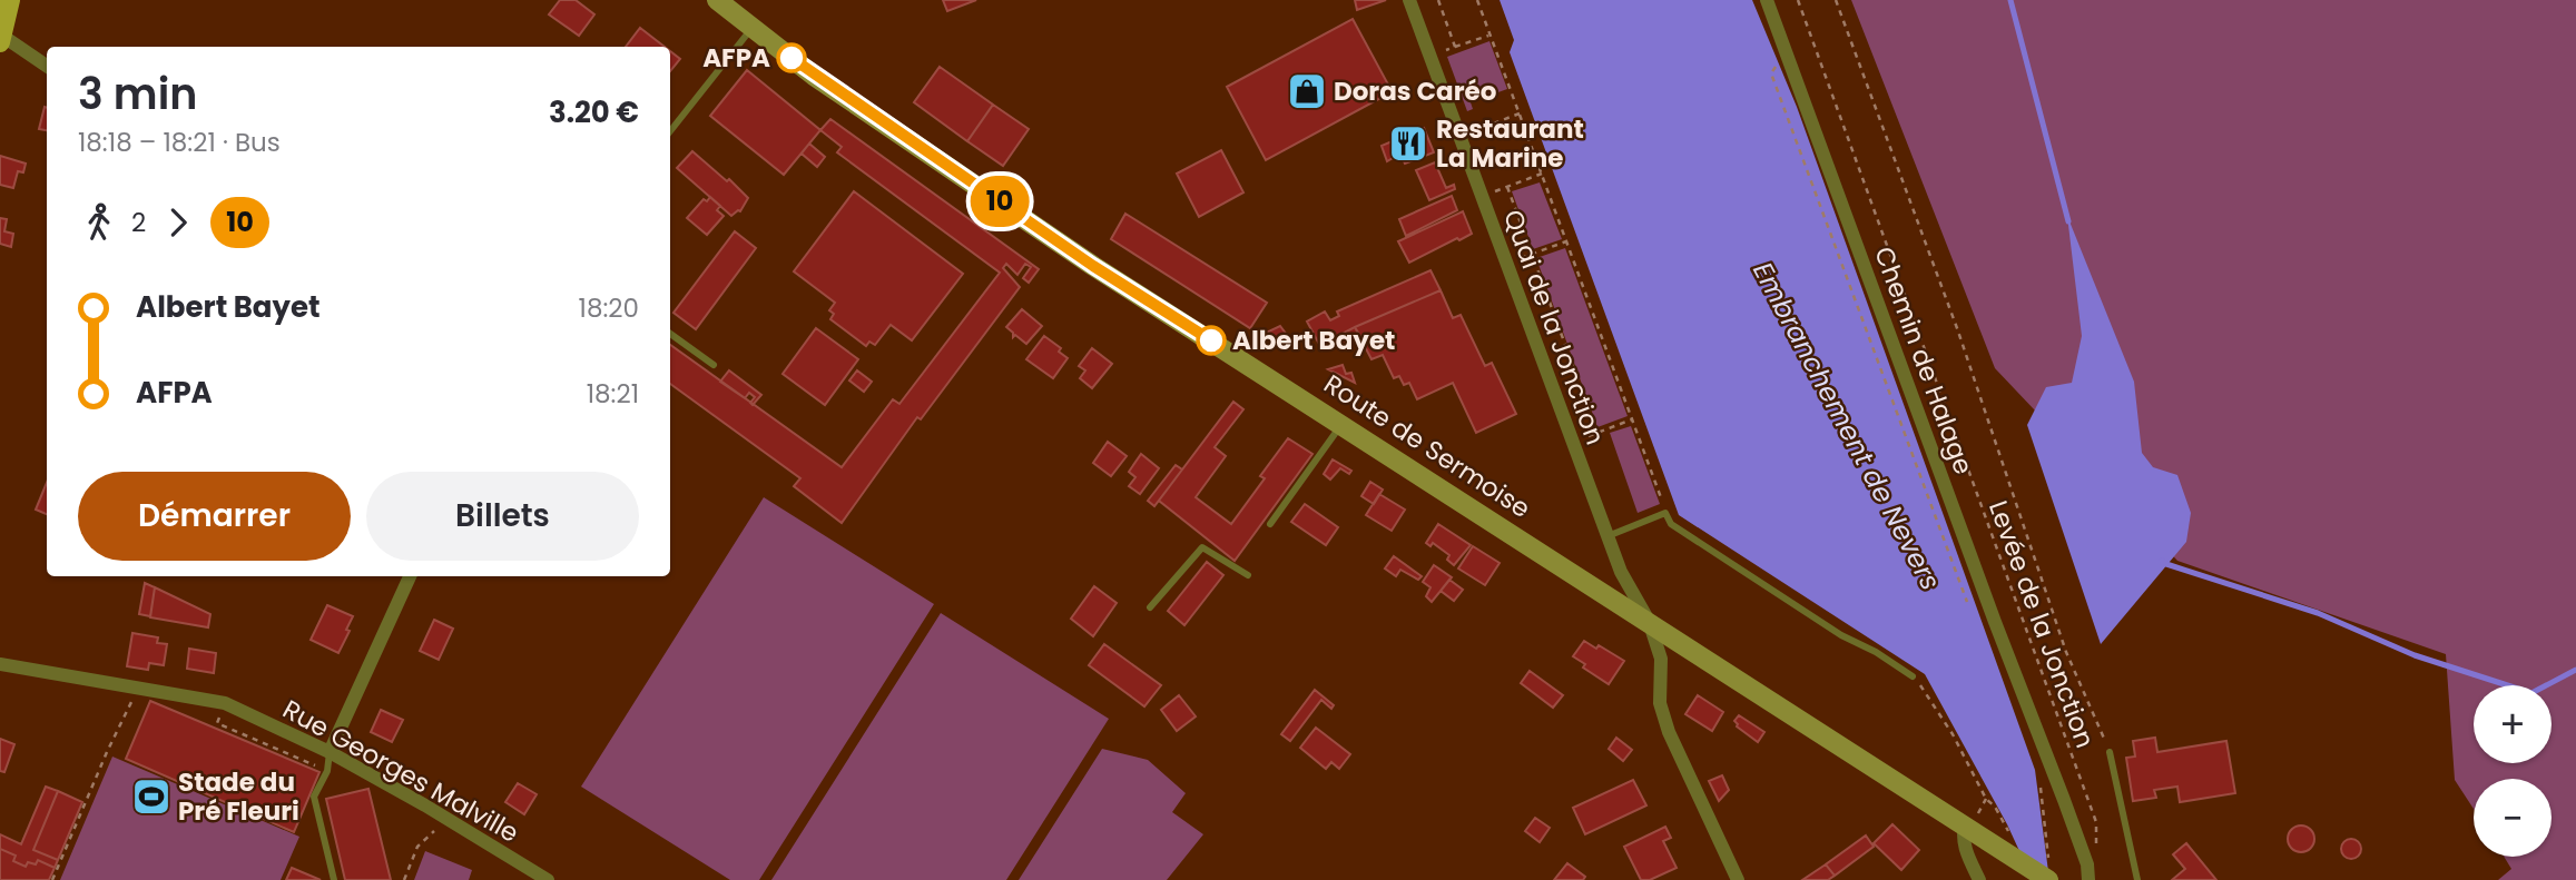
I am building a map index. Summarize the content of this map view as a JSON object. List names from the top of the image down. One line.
{"streets":{"main road":["Route de Sermoise"],"street":["Quai de la Jonction","Chemin de Halage","Rue Georges Malville"],"path":["Levée de la Jonction"]},"crossings":[["Quai de la Jonction","Route de Sermoise"],["Chemin de Halage","Levée de la Jonction"]],"water":["Embranchement de Nevers"],"places":{"other":["AFPA","Albert Bayet"],"shop":["Doras Caréo"],"restaurant":["Restaurant La Marine"],"sports":["Stade du Pré Fleuri"]},"lines":["bus line 10"],"page":{"on_map":"10","heading":["3 min","18:18 – 18:21 · Bus","3.20 €"],"legs":["2","10"],"list":[{"name":"Albert Bayet","value":"18:20"},{"name":"AFPA","value":"18:21"}],"buttons":["Démarrer","Billets"],"map_buttons":["+","−"]}}
